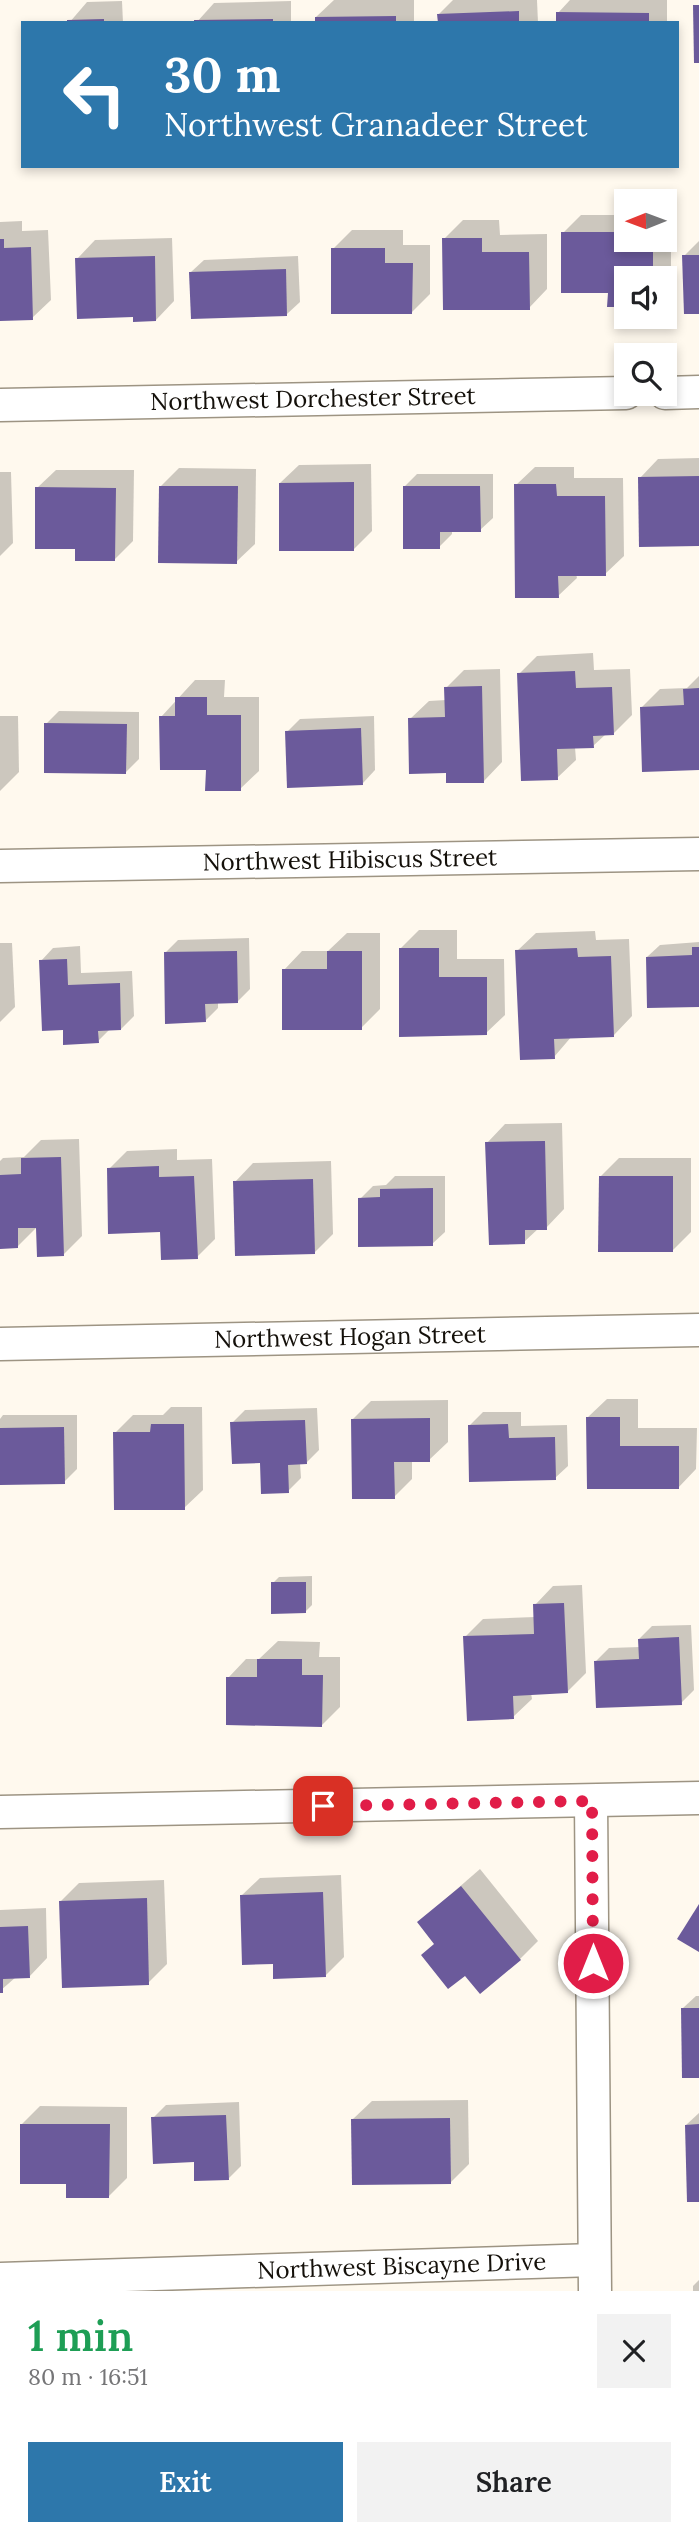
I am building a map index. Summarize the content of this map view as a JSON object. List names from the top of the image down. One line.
{"streets":{"street":["Northwest Dorchester Street","Northwest Hibiscus Street","Northwest Hogan Street","Northwest Biscayne Drive"]},"north":"left","page":{"turn":["30 m","Northwest Granadeer Street"],"heading":["1 min","80 m · 16:51"],"buttons":["Exit","Share"]}}
